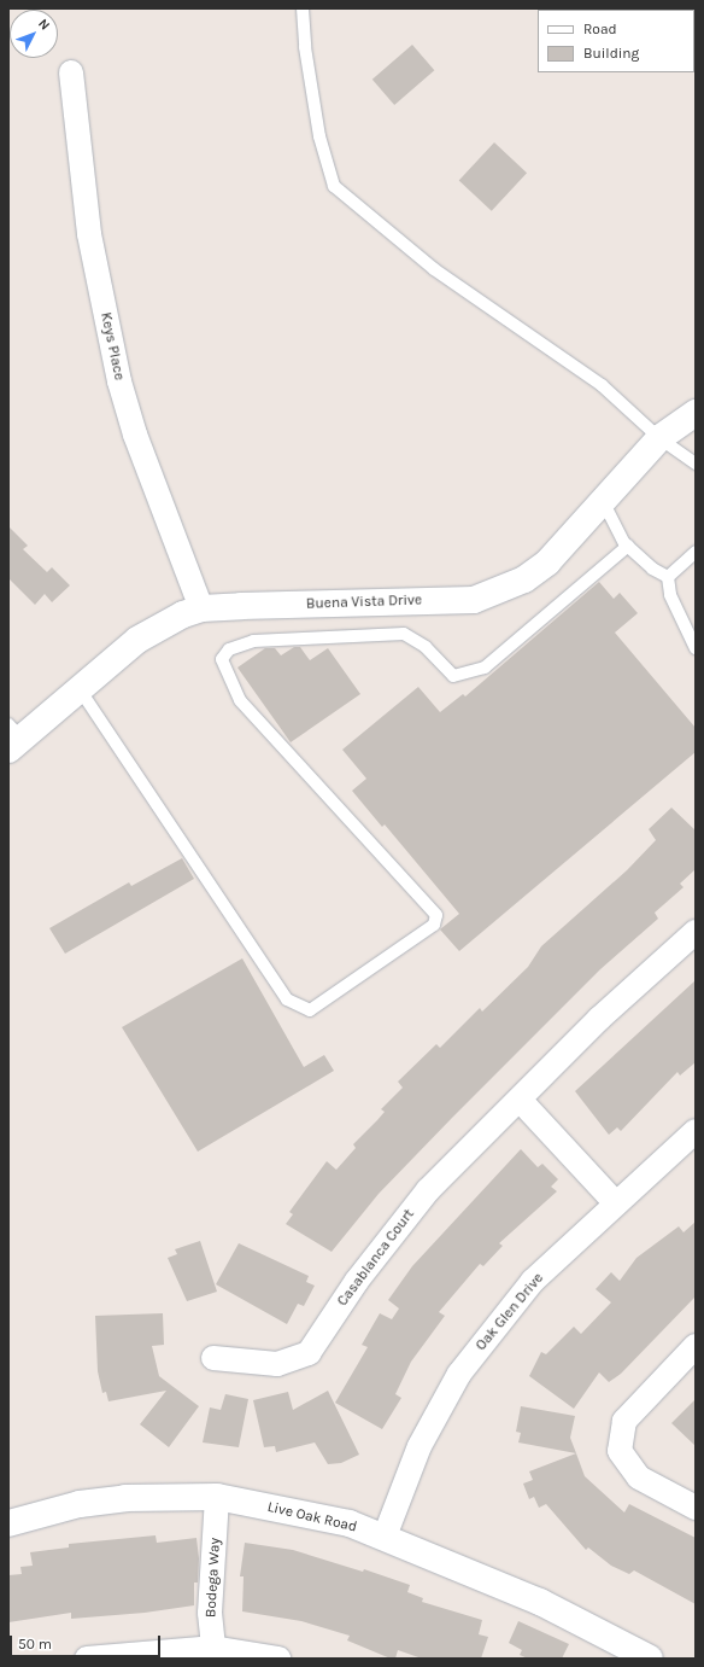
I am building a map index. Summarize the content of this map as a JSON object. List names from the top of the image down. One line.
{"streets":{"street":["Keys Place","Buena Vista Drive","Casablanca Court","Oak Glen Drive","Live Oak Road","Bodega Way"]},"crossings":[["Keys Place","Buena Vista Drive"],["Oak Glen Drive","Live Oak Road"],["Live Oak Road","Bodega Way"]],"legend":["Road","Building"],"scale_bar":"50 m","north":"top right"}
